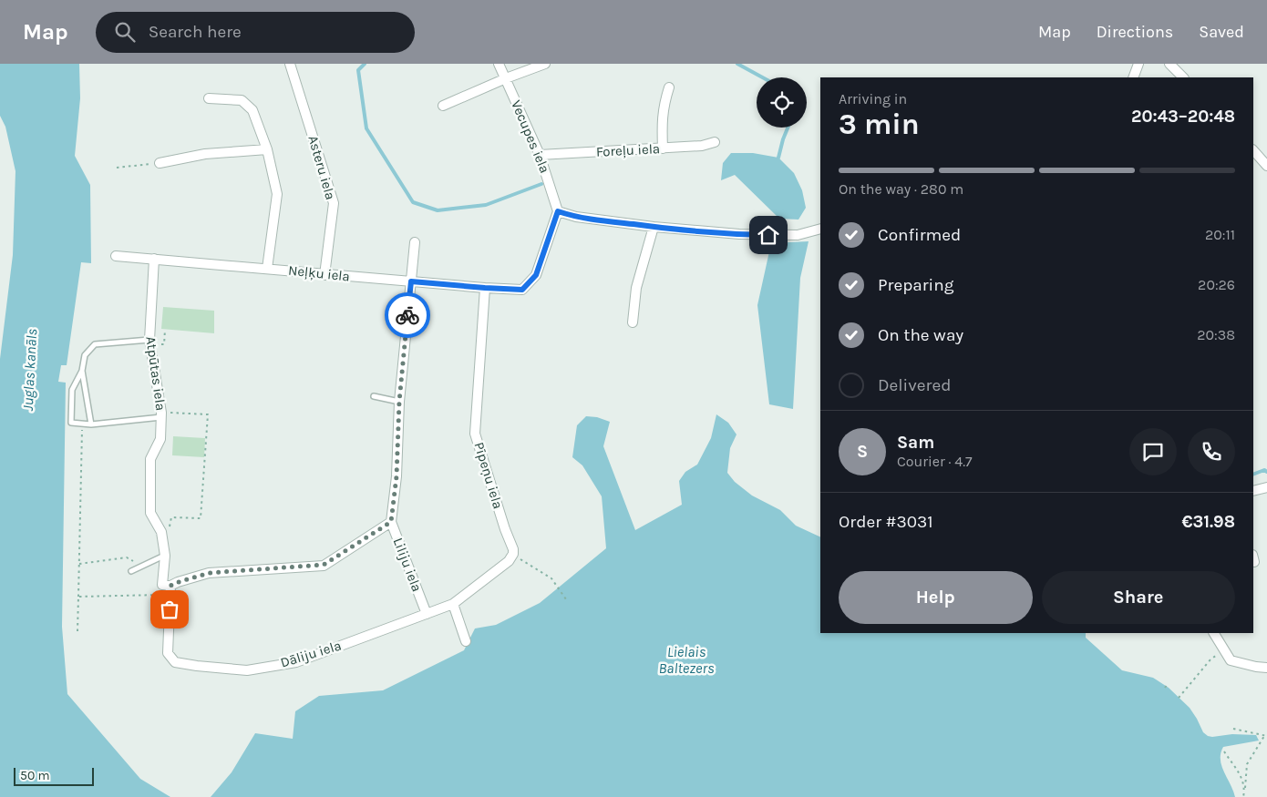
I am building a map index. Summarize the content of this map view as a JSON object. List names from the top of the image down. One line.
{"streets":{"street":["Vecupes iela","Foreļu iela","Asteru iela","Neļķu iela","Atpūtas iela","Pīpeņu iela","Liliju iela","Dāliju iela"]},"crossings":[["Vecupes iela","Foreļu iela"],["Vecupes iela","Neļķu iela"],["Asteru iela","Neļķu iela"],["Neļķu iela","Atpūtas iela"],["Neļķu iela","Pīpeņu iela"],["Neļķu iela","Liliju iela"],["Atpūtas iela","Dāliju iela"],["Liliju iela","Dāliju iela"]],"water":["Juglas kanāls","Lielais Baltezers"],"scale_bar":"50 m","page":{"header":"Map","search":"Search here","nav":["Map","Directions","Saved"],"heading":["3 min","Arriving in","20:43–20:48"],"panel":["Sam","Courier · 4.7","Order #3031","€31.98"],"bar":"On the way · 280 m","list":[["Confirmed","20:11"],["Preparing","20:26"],["On the way","20:38"],"Delivered"],"round":"S","buttons":["Help","Share"],"scale":"50 m"}}
